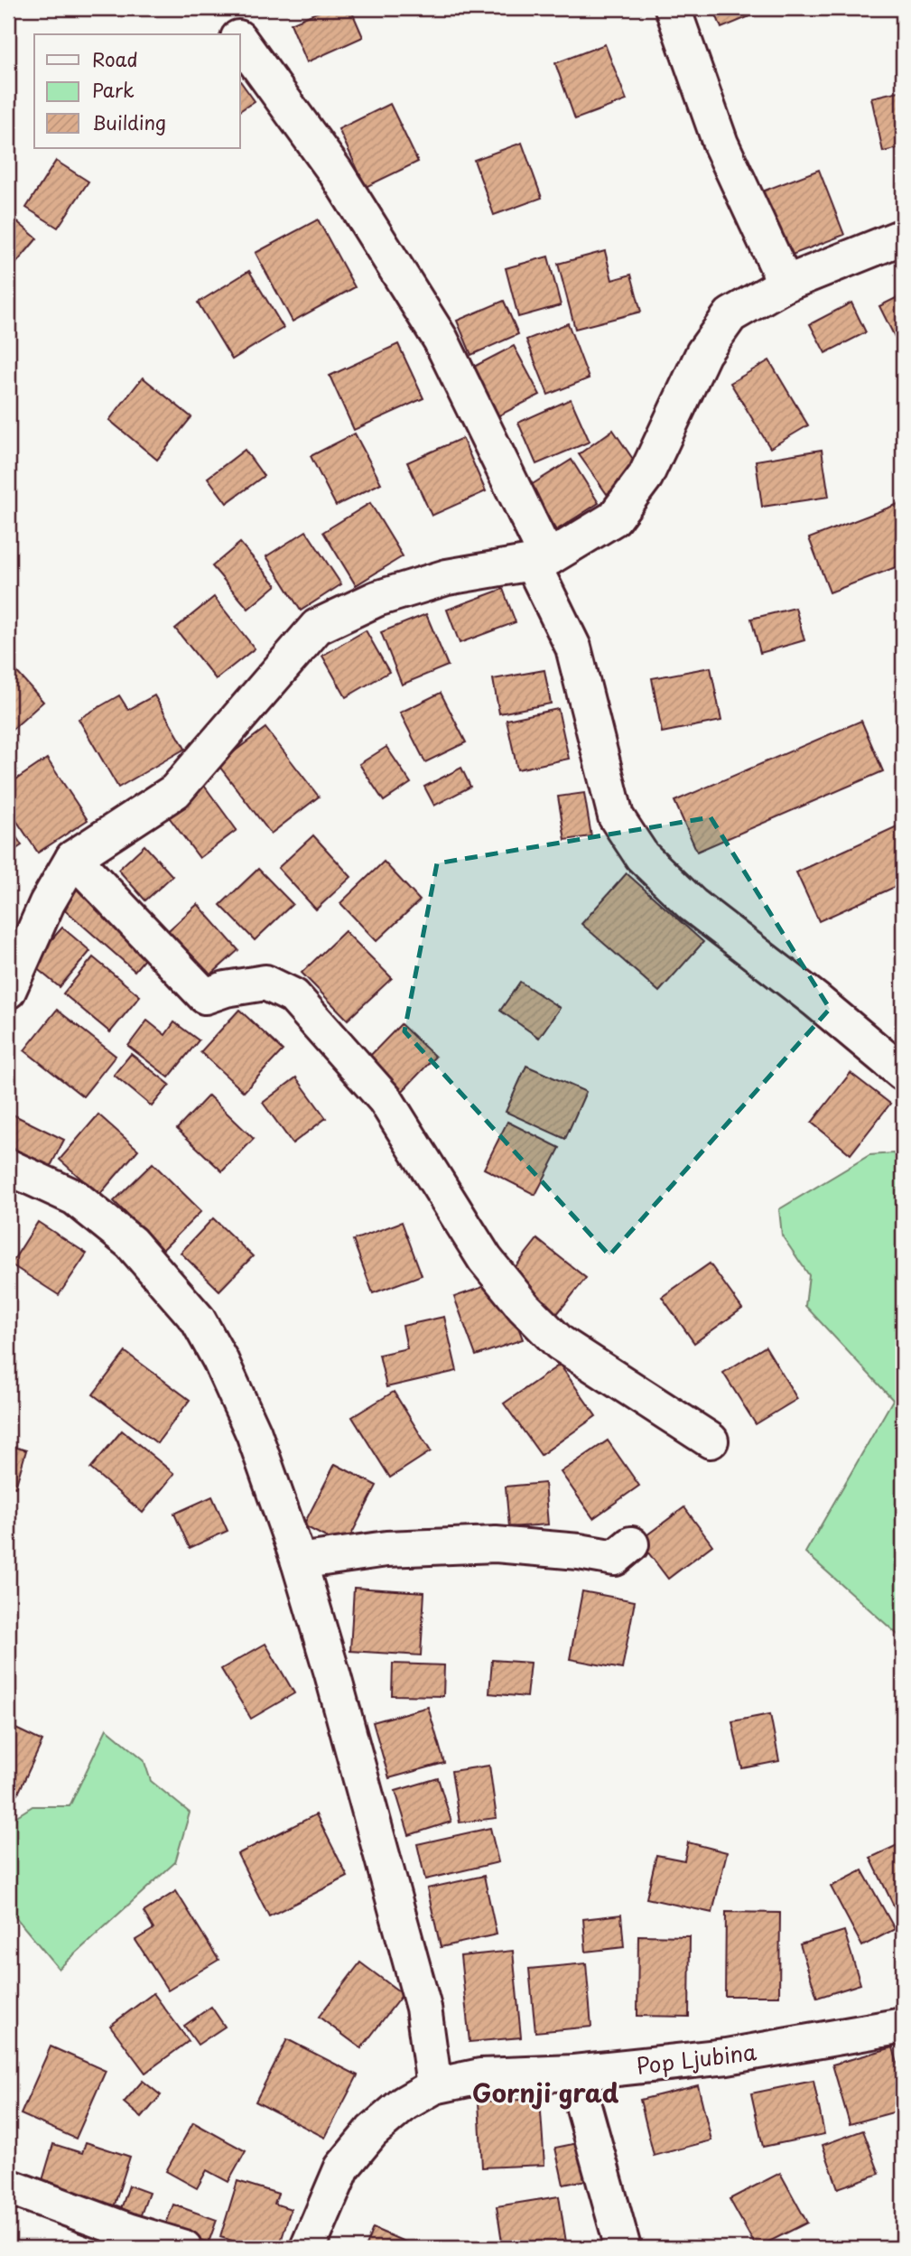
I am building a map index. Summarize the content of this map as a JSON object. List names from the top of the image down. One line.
{"streets":{"street":["Pop Ljubina"]},"districts":["Gornji grad"],"legend":["Road","Park","Building"]}
